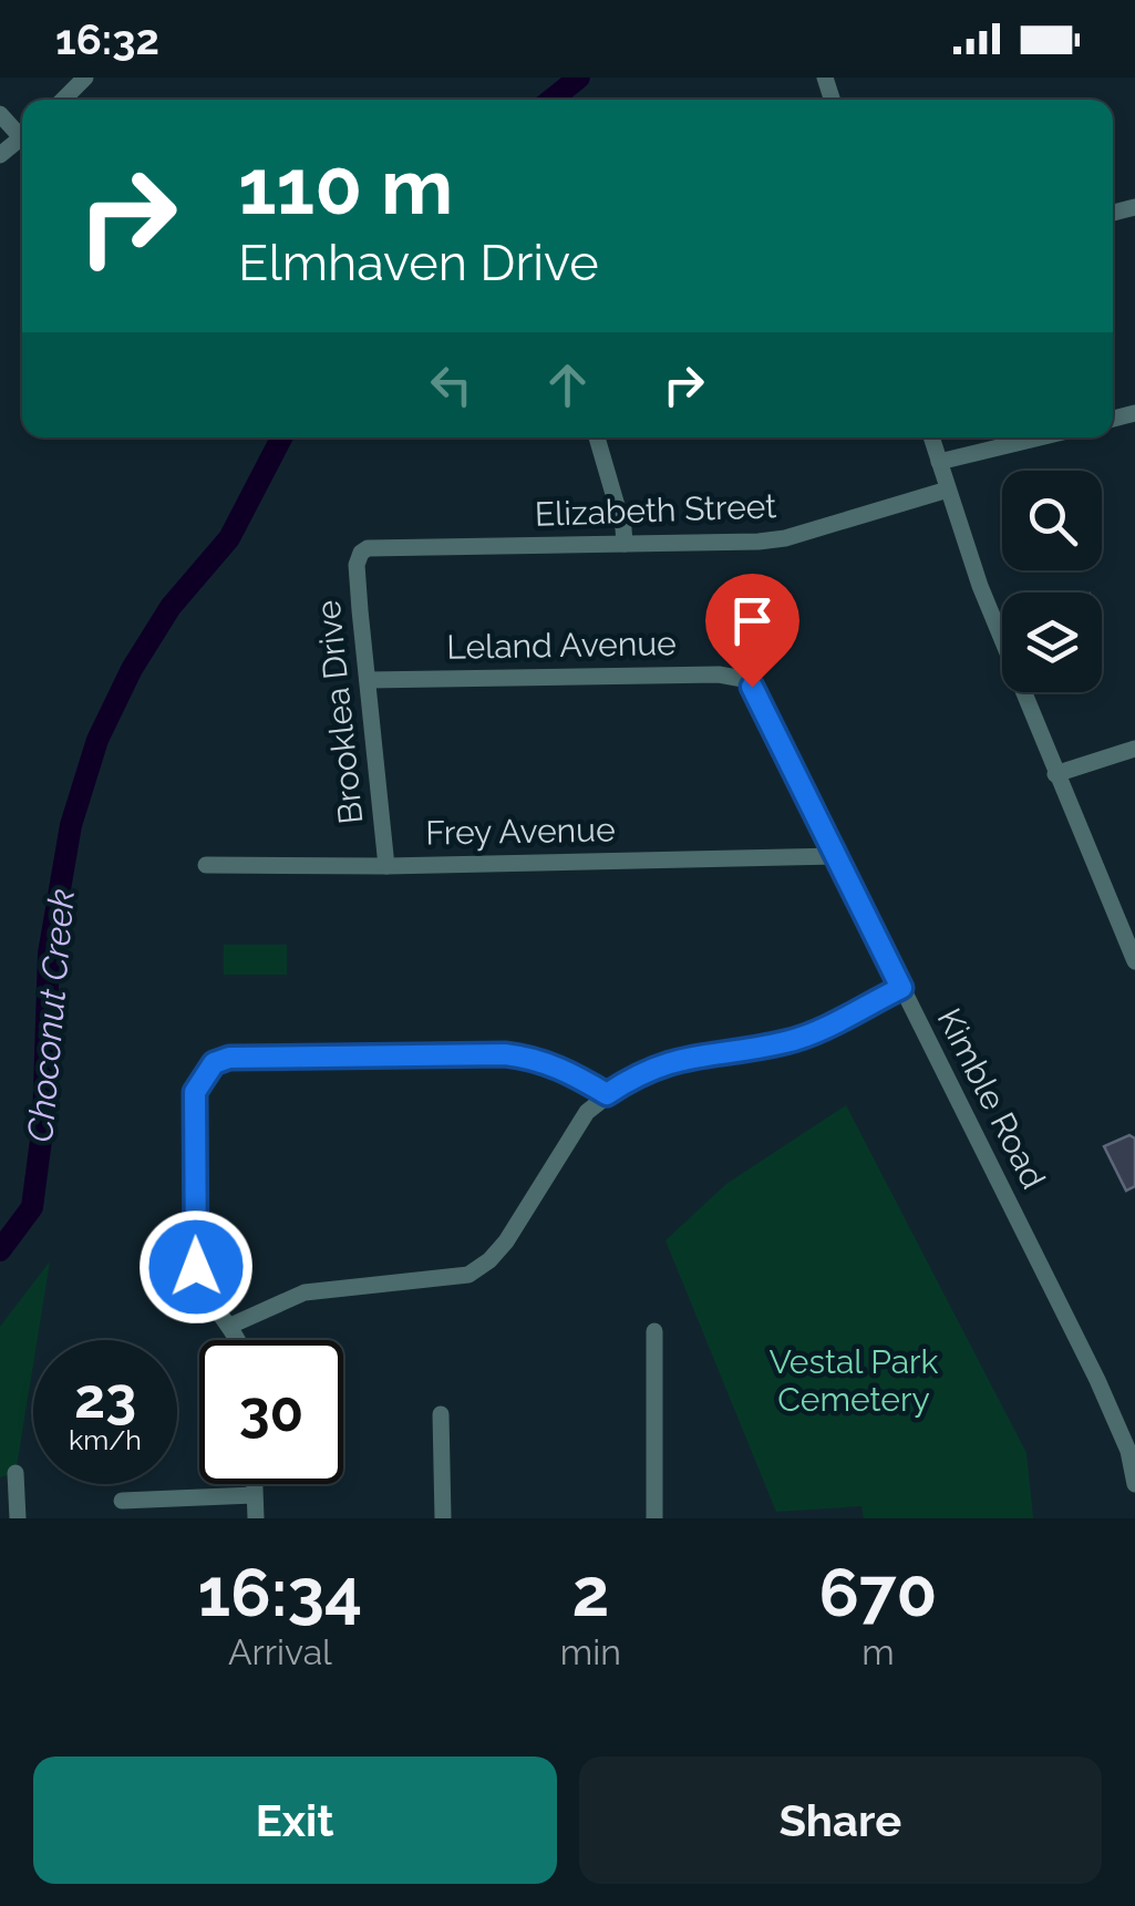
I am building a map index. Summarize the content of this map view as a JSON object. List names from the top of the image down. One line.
{"streets":{"street":["Elizabeth Street","Leland Avenue","Brooklea Drive","Frey Avenue","Kimble Road"]},"crossings":[["Elizabeth Street","Brooklea Drive"],["Leland Avenue","Brooklea Drive"],["Leland Avenue","Kimble Road"],["Brooklea Drive","Frey Avenue"],["Frey Avenue","Kimble Road"]],"water":["Choconut Creek"],"parks":["Vestal Park Cemetery"],"page":{"status":"16:32","turn":["110 m","Elmhaven Drive"],"speed":"23 km/h","limit":"30","eta":["16:34","Arrival","2","min","670","m"],"buttons":["Exit","Share"]}}
